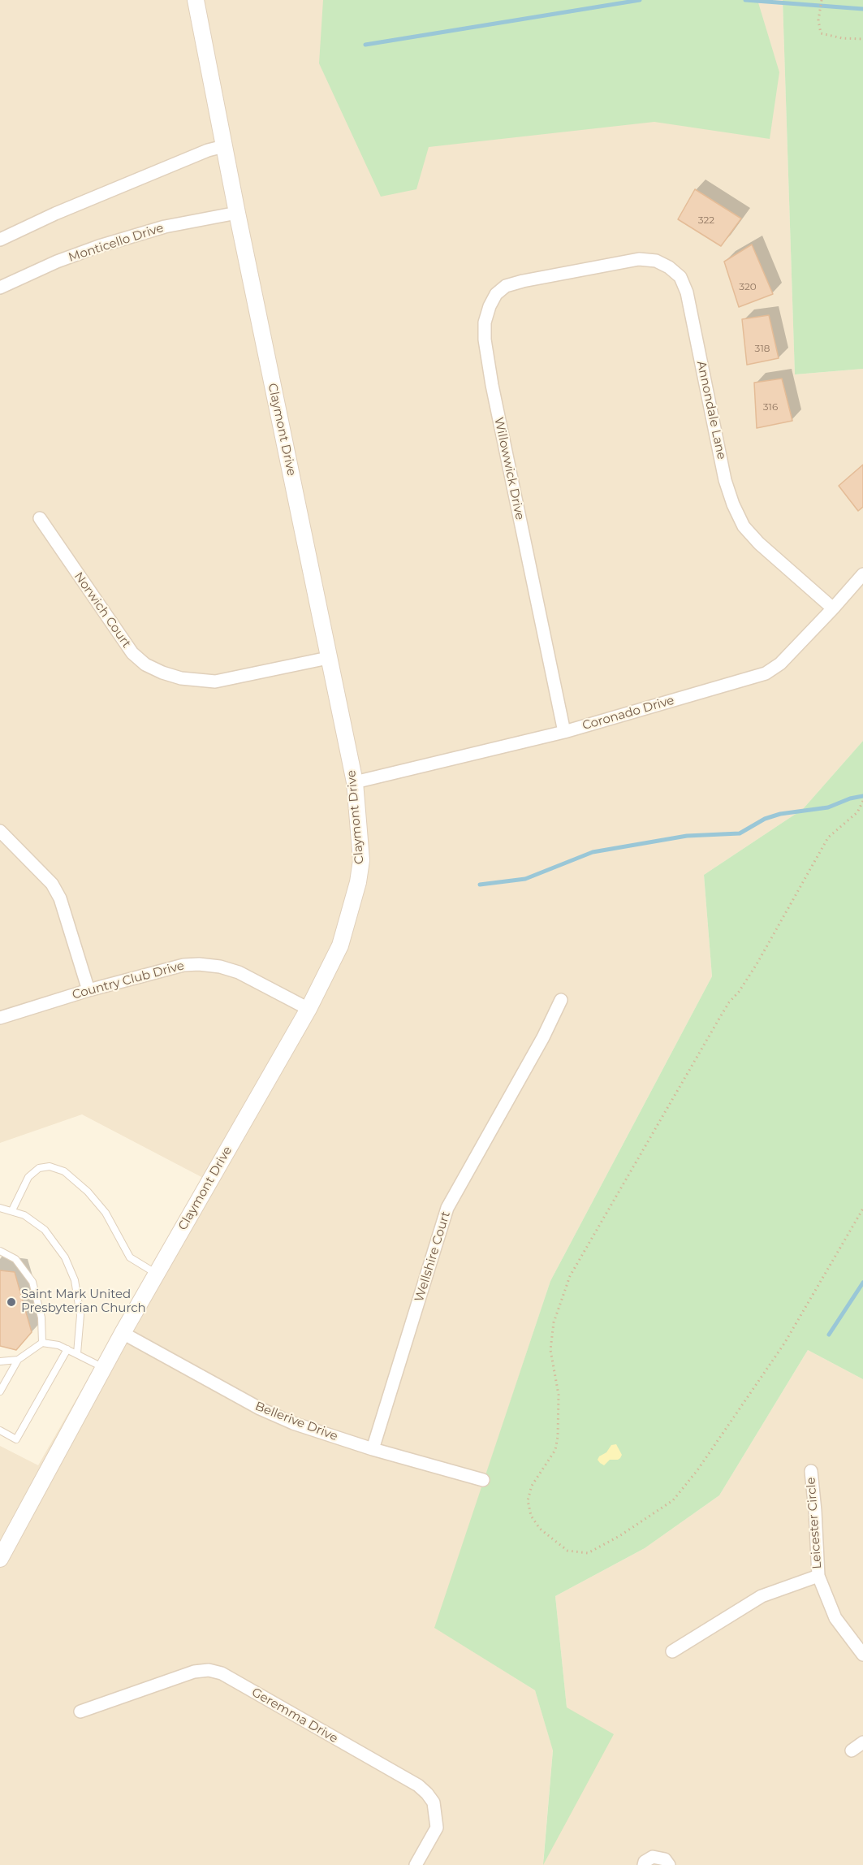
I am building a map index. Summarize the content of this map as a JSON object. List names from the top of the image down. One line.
{"streets":{"street":["Monticello Drive","Annondale Lane","Claymont Drive","Willowwick Drive","Norwich Court","Coronado Drive","Country Club Drive","Wellshire Court","Bellerive Drive","Leicester Circle","Geremma Drive"]},"crossings":[["Monticello Drive","Claymont Drive"],["Annondale Lane","Willowwick Drive"],["Annondale Lane","Coronado Drive"],["Claymont Drive","Norwich Court"],["Claymont Drive","Coronado Drive"],["Claymont Drive","Country Club Drive"],["Claymont Drive","Bellerive Drive"],["Willowwick Drive","Coronado Drive"],["Wellshire Court","Bellerive Drive"]],"places":["Saint Mark United Presbyterian Church"],"house_numbers":["322","320","318","316"]}
